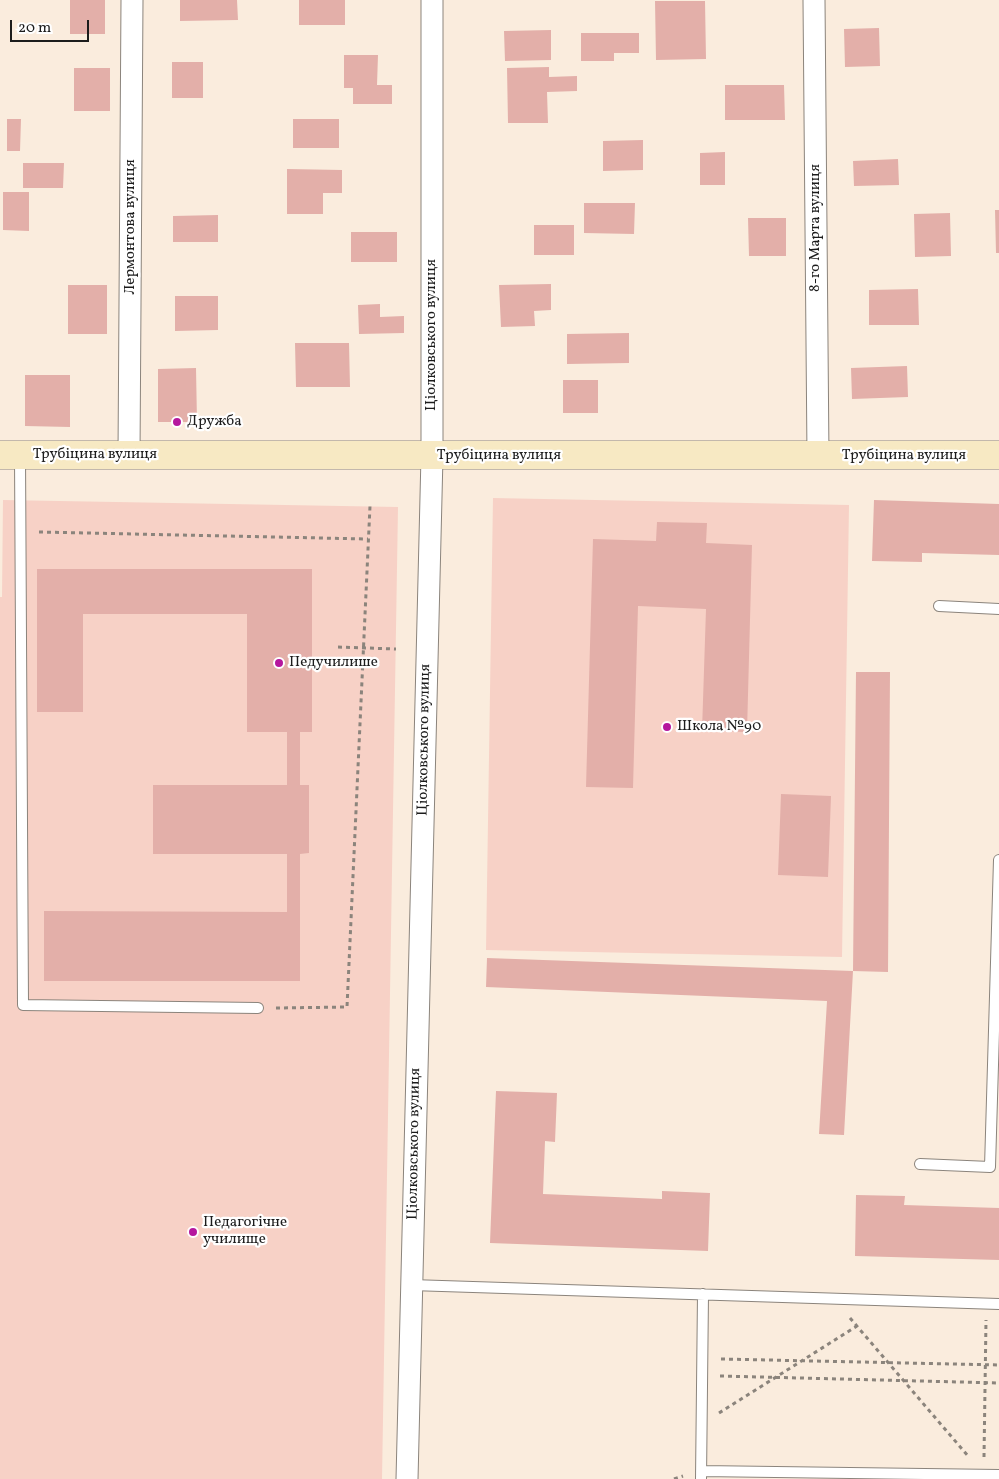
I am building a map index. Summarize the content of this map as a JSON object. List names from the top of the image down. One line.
{"streets":{"street":["Лермонтова вулиця","8-го Марта вулиця","Ціолковського вулиця","Трубіцина вулиця"]},"crossings":[["Лермонтова вулиця","Трубіцина вулиця"],["8-го Марта вулиця","Трубіцина вулиця"],["Ціолковського вулиця","Трубіцина вулиця"]],"places":["Дружба","Педучилише","Школа №90","Педагогічне училище"],"scale_bar":"20 m"}
